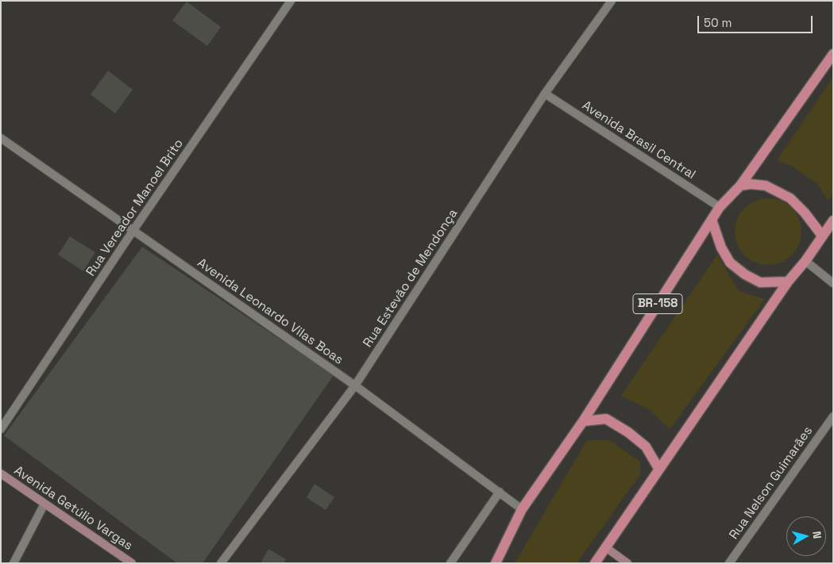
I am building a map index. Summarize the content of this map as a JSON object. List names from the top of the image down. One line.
{"streets":{"main road":["BR-158"],"street":["Avenida Brasil Central","Rua Vereador Manoel Brito","Rua Estevão de Mendonça","Avenida Leonardo Vilas Boas","Rua Nelson Guimarães","Avenida Getúlio Vargas"]},"crossings":[["Avenida Brasil Central","Rua Estevão de Mendonça"],["Avenida Brasil Central","BR-158"],["Rua Vereador Manoel Brito","Avenida Leonardo Vilas Boas"],["Rua Estevão de Mendonça","Avenida Leonardo Vilas Boas"],["BR-158","Avenida Leonardo Vilas Boas"]],"scale_bar":"50 m","north":"right"}
